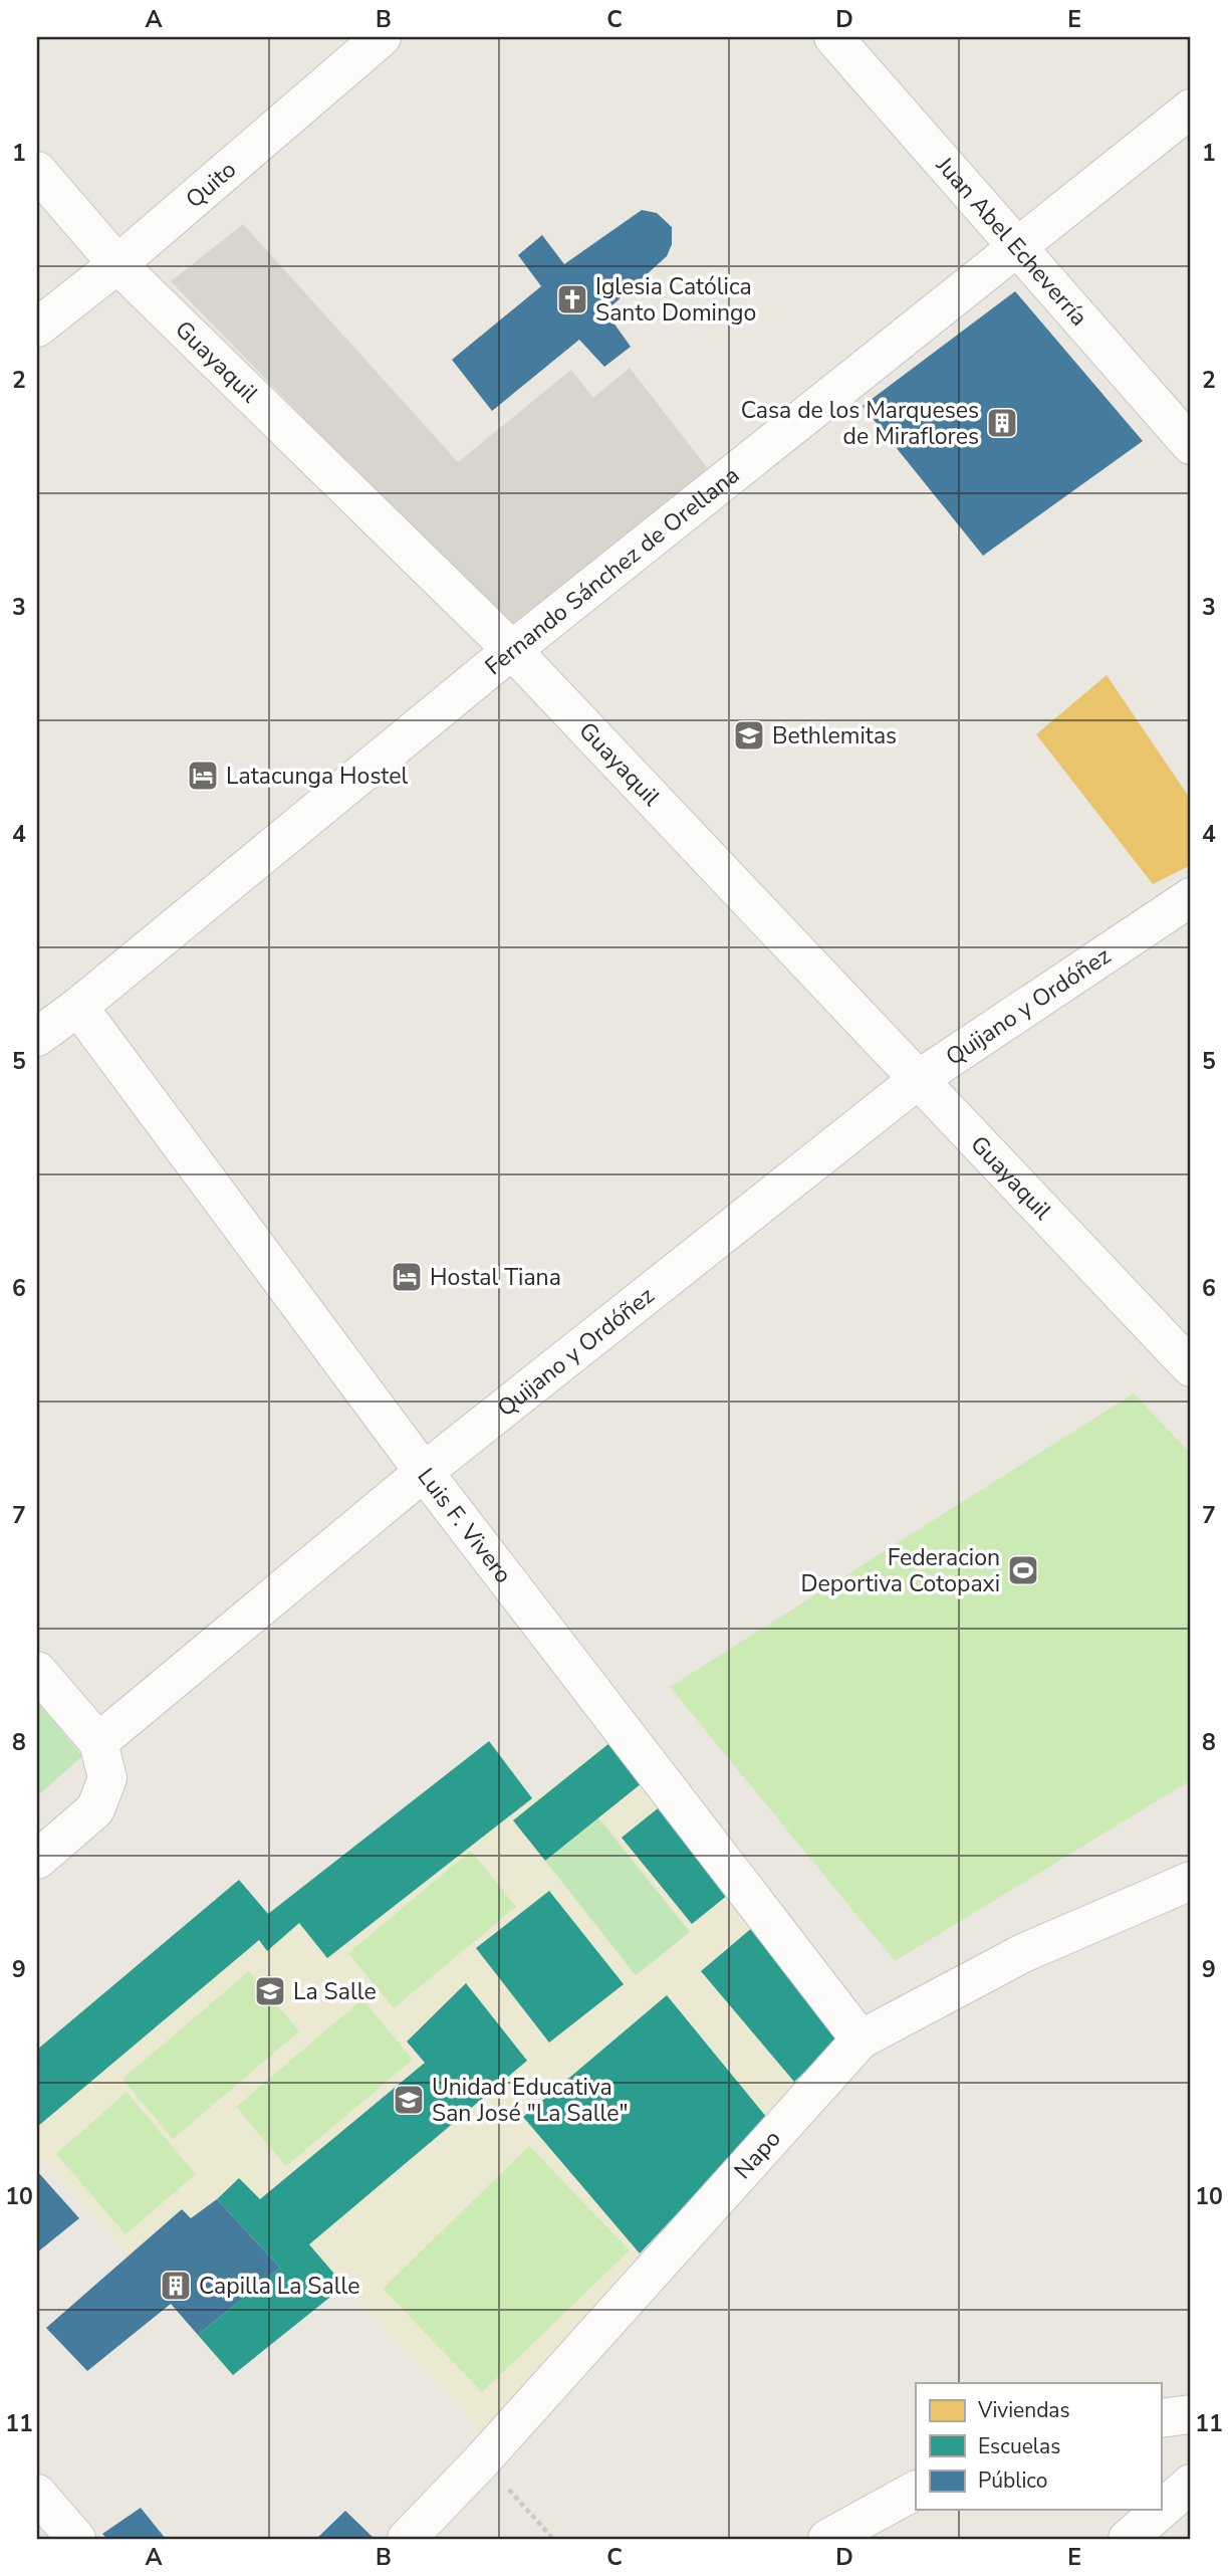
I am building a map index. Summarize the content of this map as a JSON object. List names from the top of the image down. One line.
{"streets":{"street":["Quito","Juan Abel Echeverría","Guayaquil","Fernando Sánchez de Orellana","Quijano y Ordóñez","Luis F. Vivero","Napo"]},"crossings":[["Quito","Guayaquil"],["Juan Abel Echeverría","Fernando Sánchez de Orellana"],["Guayaquil","Fernando Sánchez de Orellana"],["Guayaquil","Quijano y Ordóñez"],["Fernando Sánchez de Orellana","Luis F. Vivero"],["Quijano y Ordóñez","Luis F. Vivero"],["Luis F. Vivero","Napo"]],"places":{"church":["Iglesia Católica Santo Domingo"],"building":["Casa de los Marqueses de Miraflores","Capilla La Salle"],"school or university":["Bethlemitas","La Salle","Unidad Educativa San José \"La Salle\""],"hotel":["Latacunga Hostel","Hostal Tiana"],"sports":["Federacion Deportiva Cotopaxi"]},"legend":["Viviendas","Escuelas","Público"],"grid":{"columns":["A","B","C","D","E"],"rows":["1","2","3","4","5","6","7","8","9","10","11"]}}
